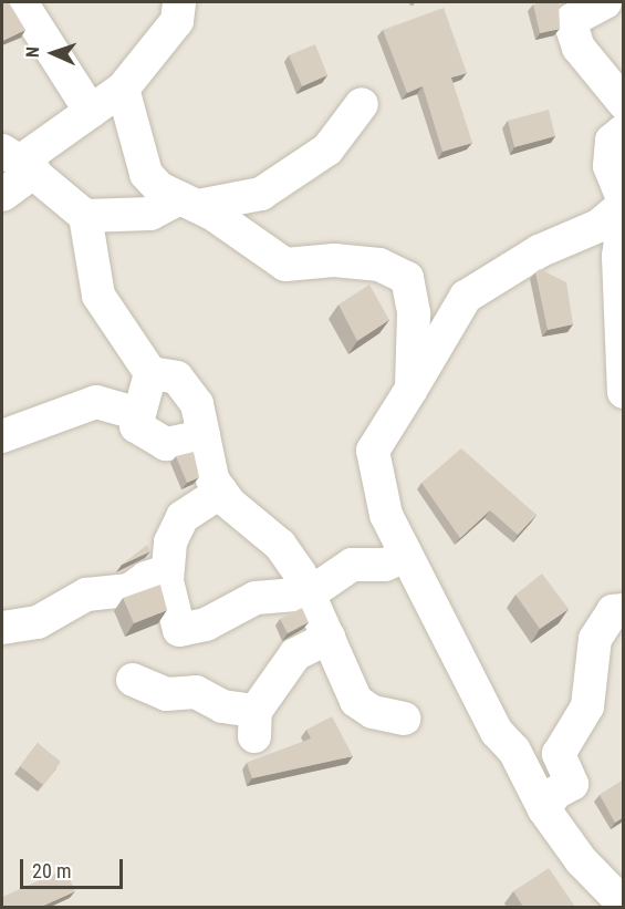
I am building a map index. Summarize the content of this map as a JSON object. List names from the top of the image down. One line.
{"scale_bar":"20 m","north":"left"}
